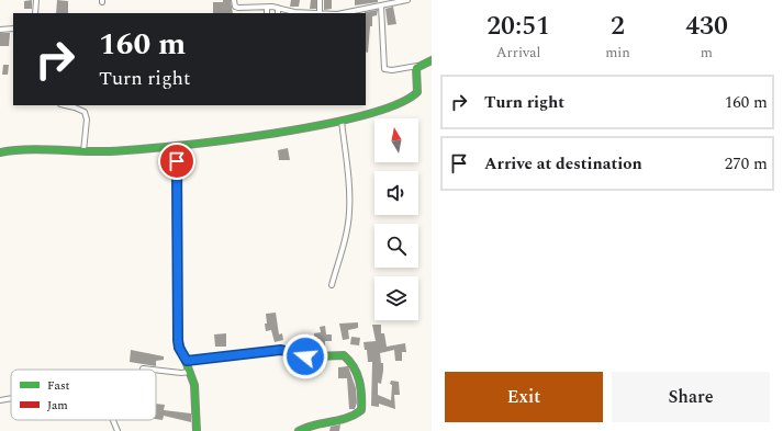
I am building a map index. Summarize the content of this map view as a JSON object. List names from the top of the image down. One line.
{"legend":["Fast","Jam"],"north":"top","page":{"eta":["20:51","Arrival","2","min","430","m"],"turn":["160 m","Turn right"],"list":[{"name":"Turn right","value":"160 m"},{"name":"Arrive at destination","value":"270 m"}],"buttons":["Exit","Share"]}}
